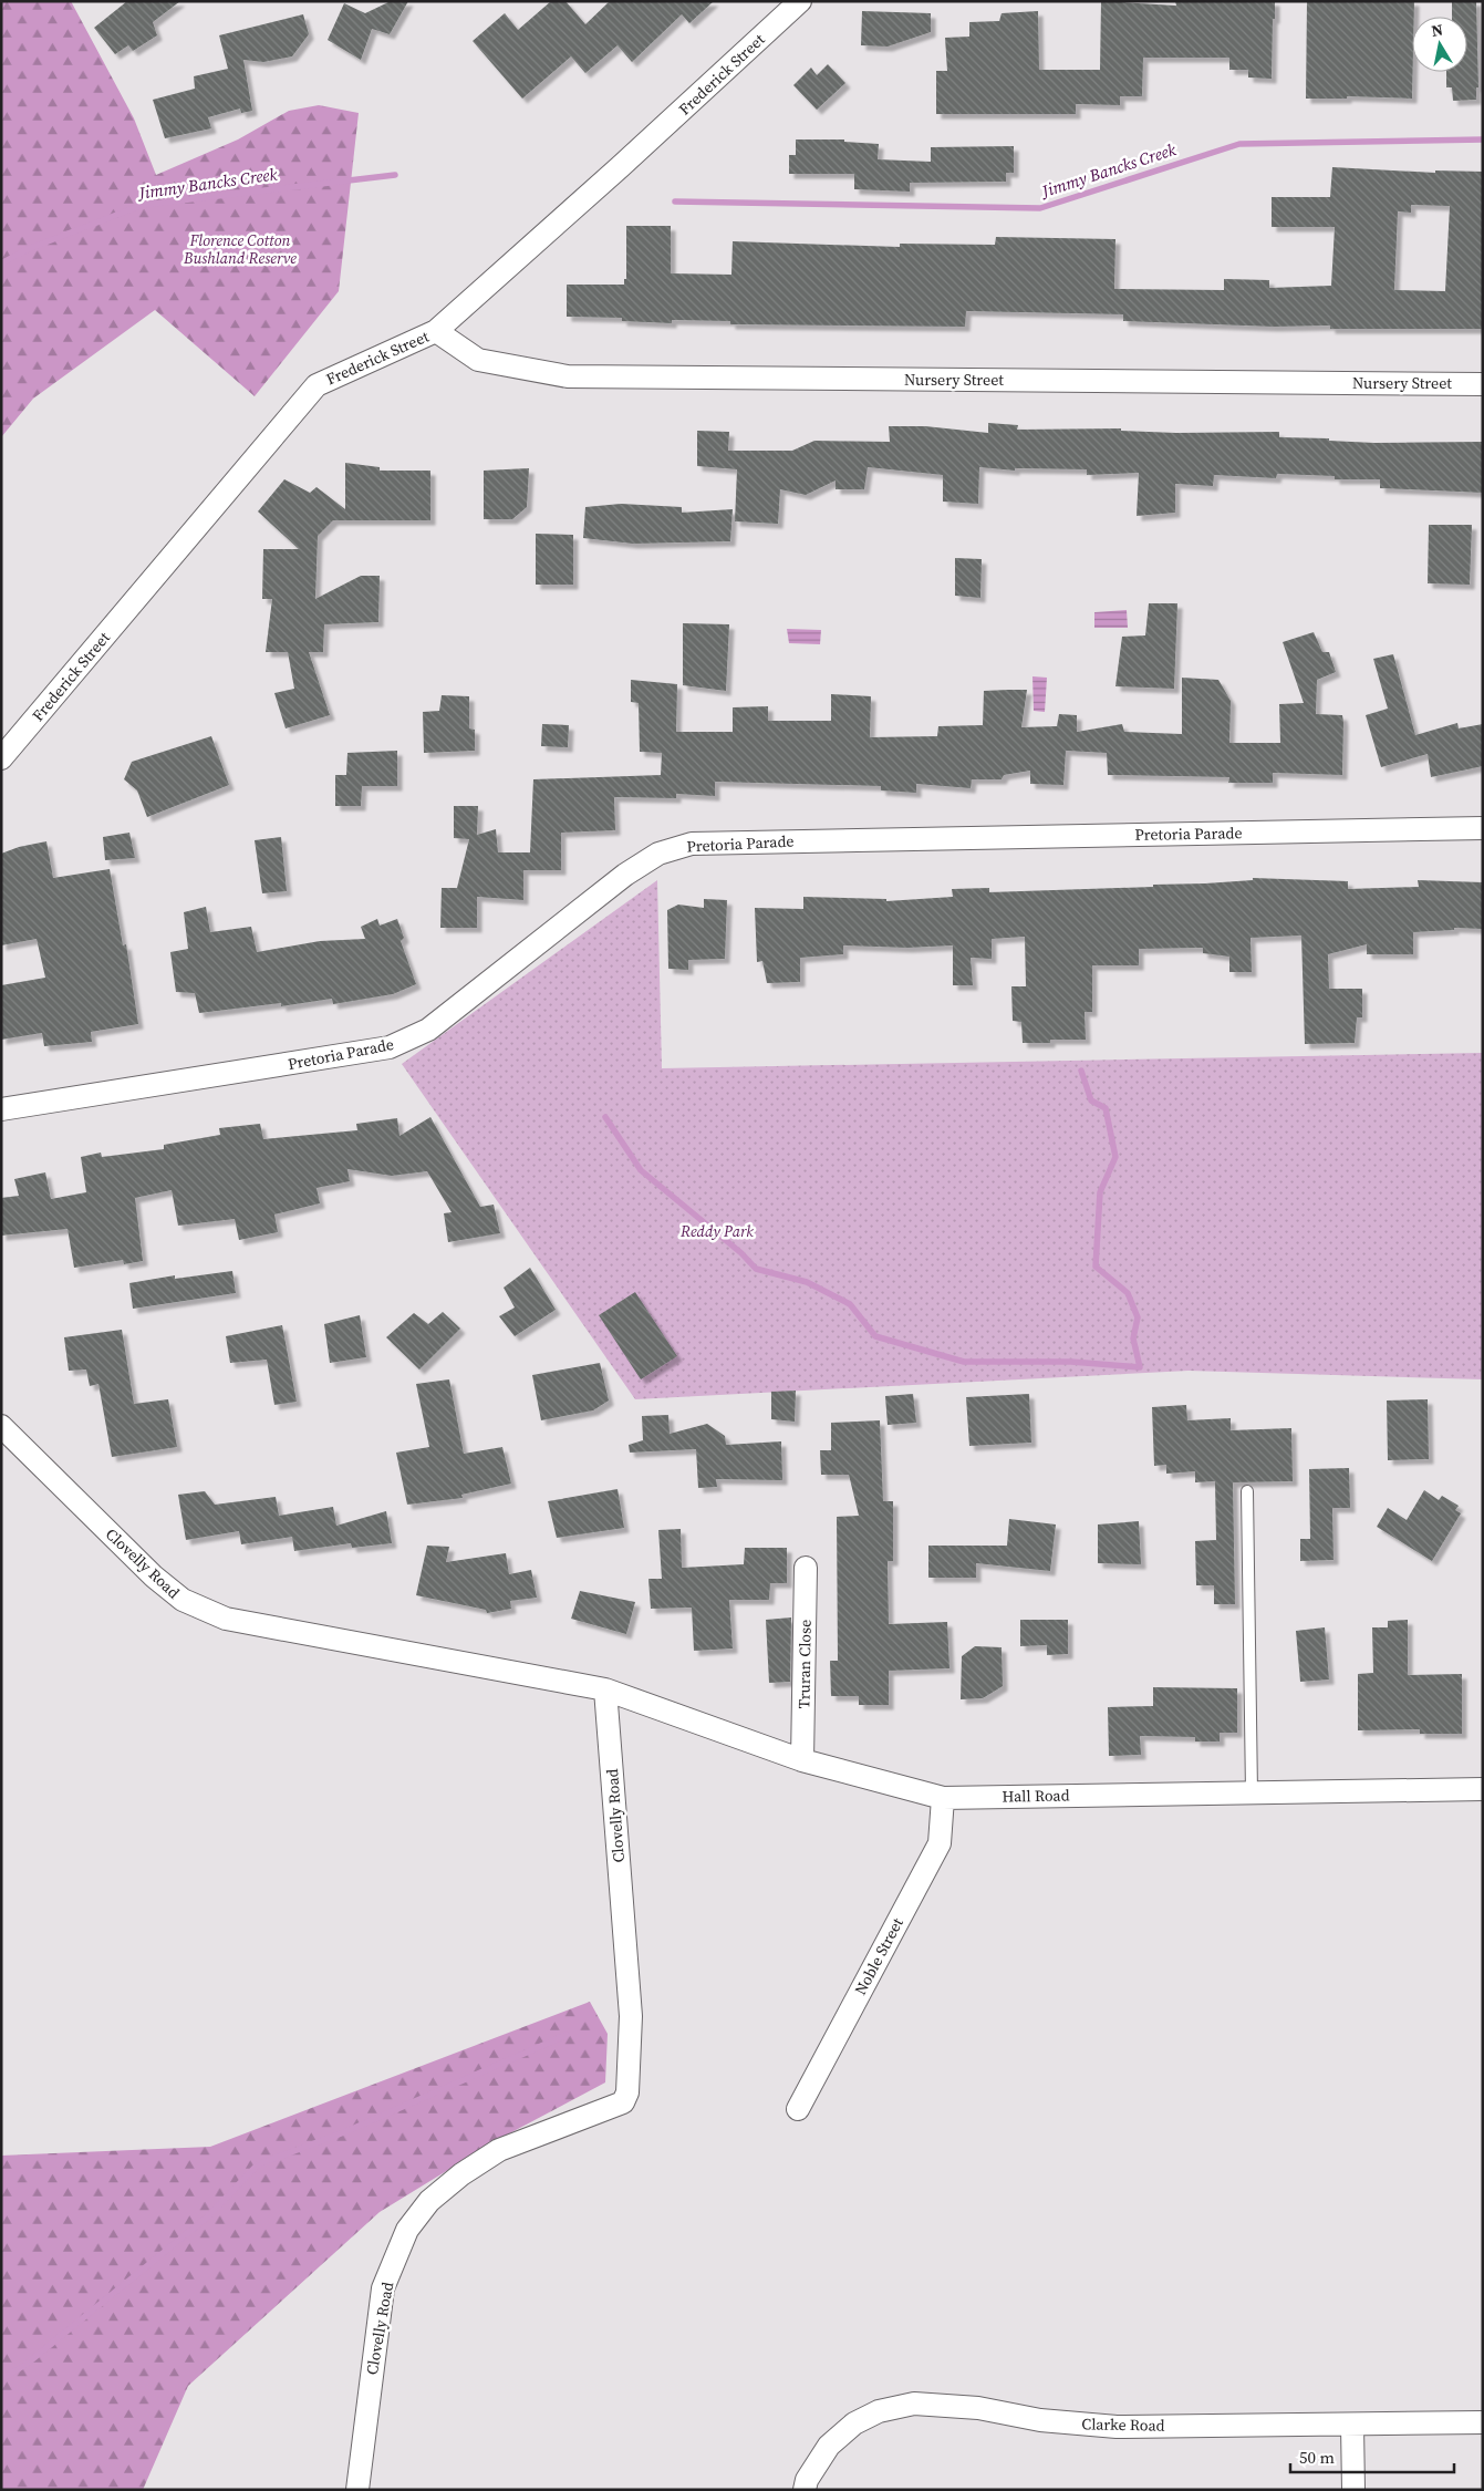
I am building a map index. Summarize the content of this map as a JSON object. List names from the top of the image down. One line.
{"streets":{"street":["Frederick Street","Nursery Street","Pretoria Parade","Clovelly Road","Truran Close","Hall Road","Noble Street","Clarke Road"]},"crossings":[["Frederick Street","Nursery Street"],["Clovelly Road","Hall Road"],["Truran Close","Hall Road"],["Hall Road","Noble Street"]],"water":["Jimmy Bancks Creek"],"parks":["Florence Cotton Bushland Reserve","Reddy Park"],"scale_bar":"50 m","north":"top"}
